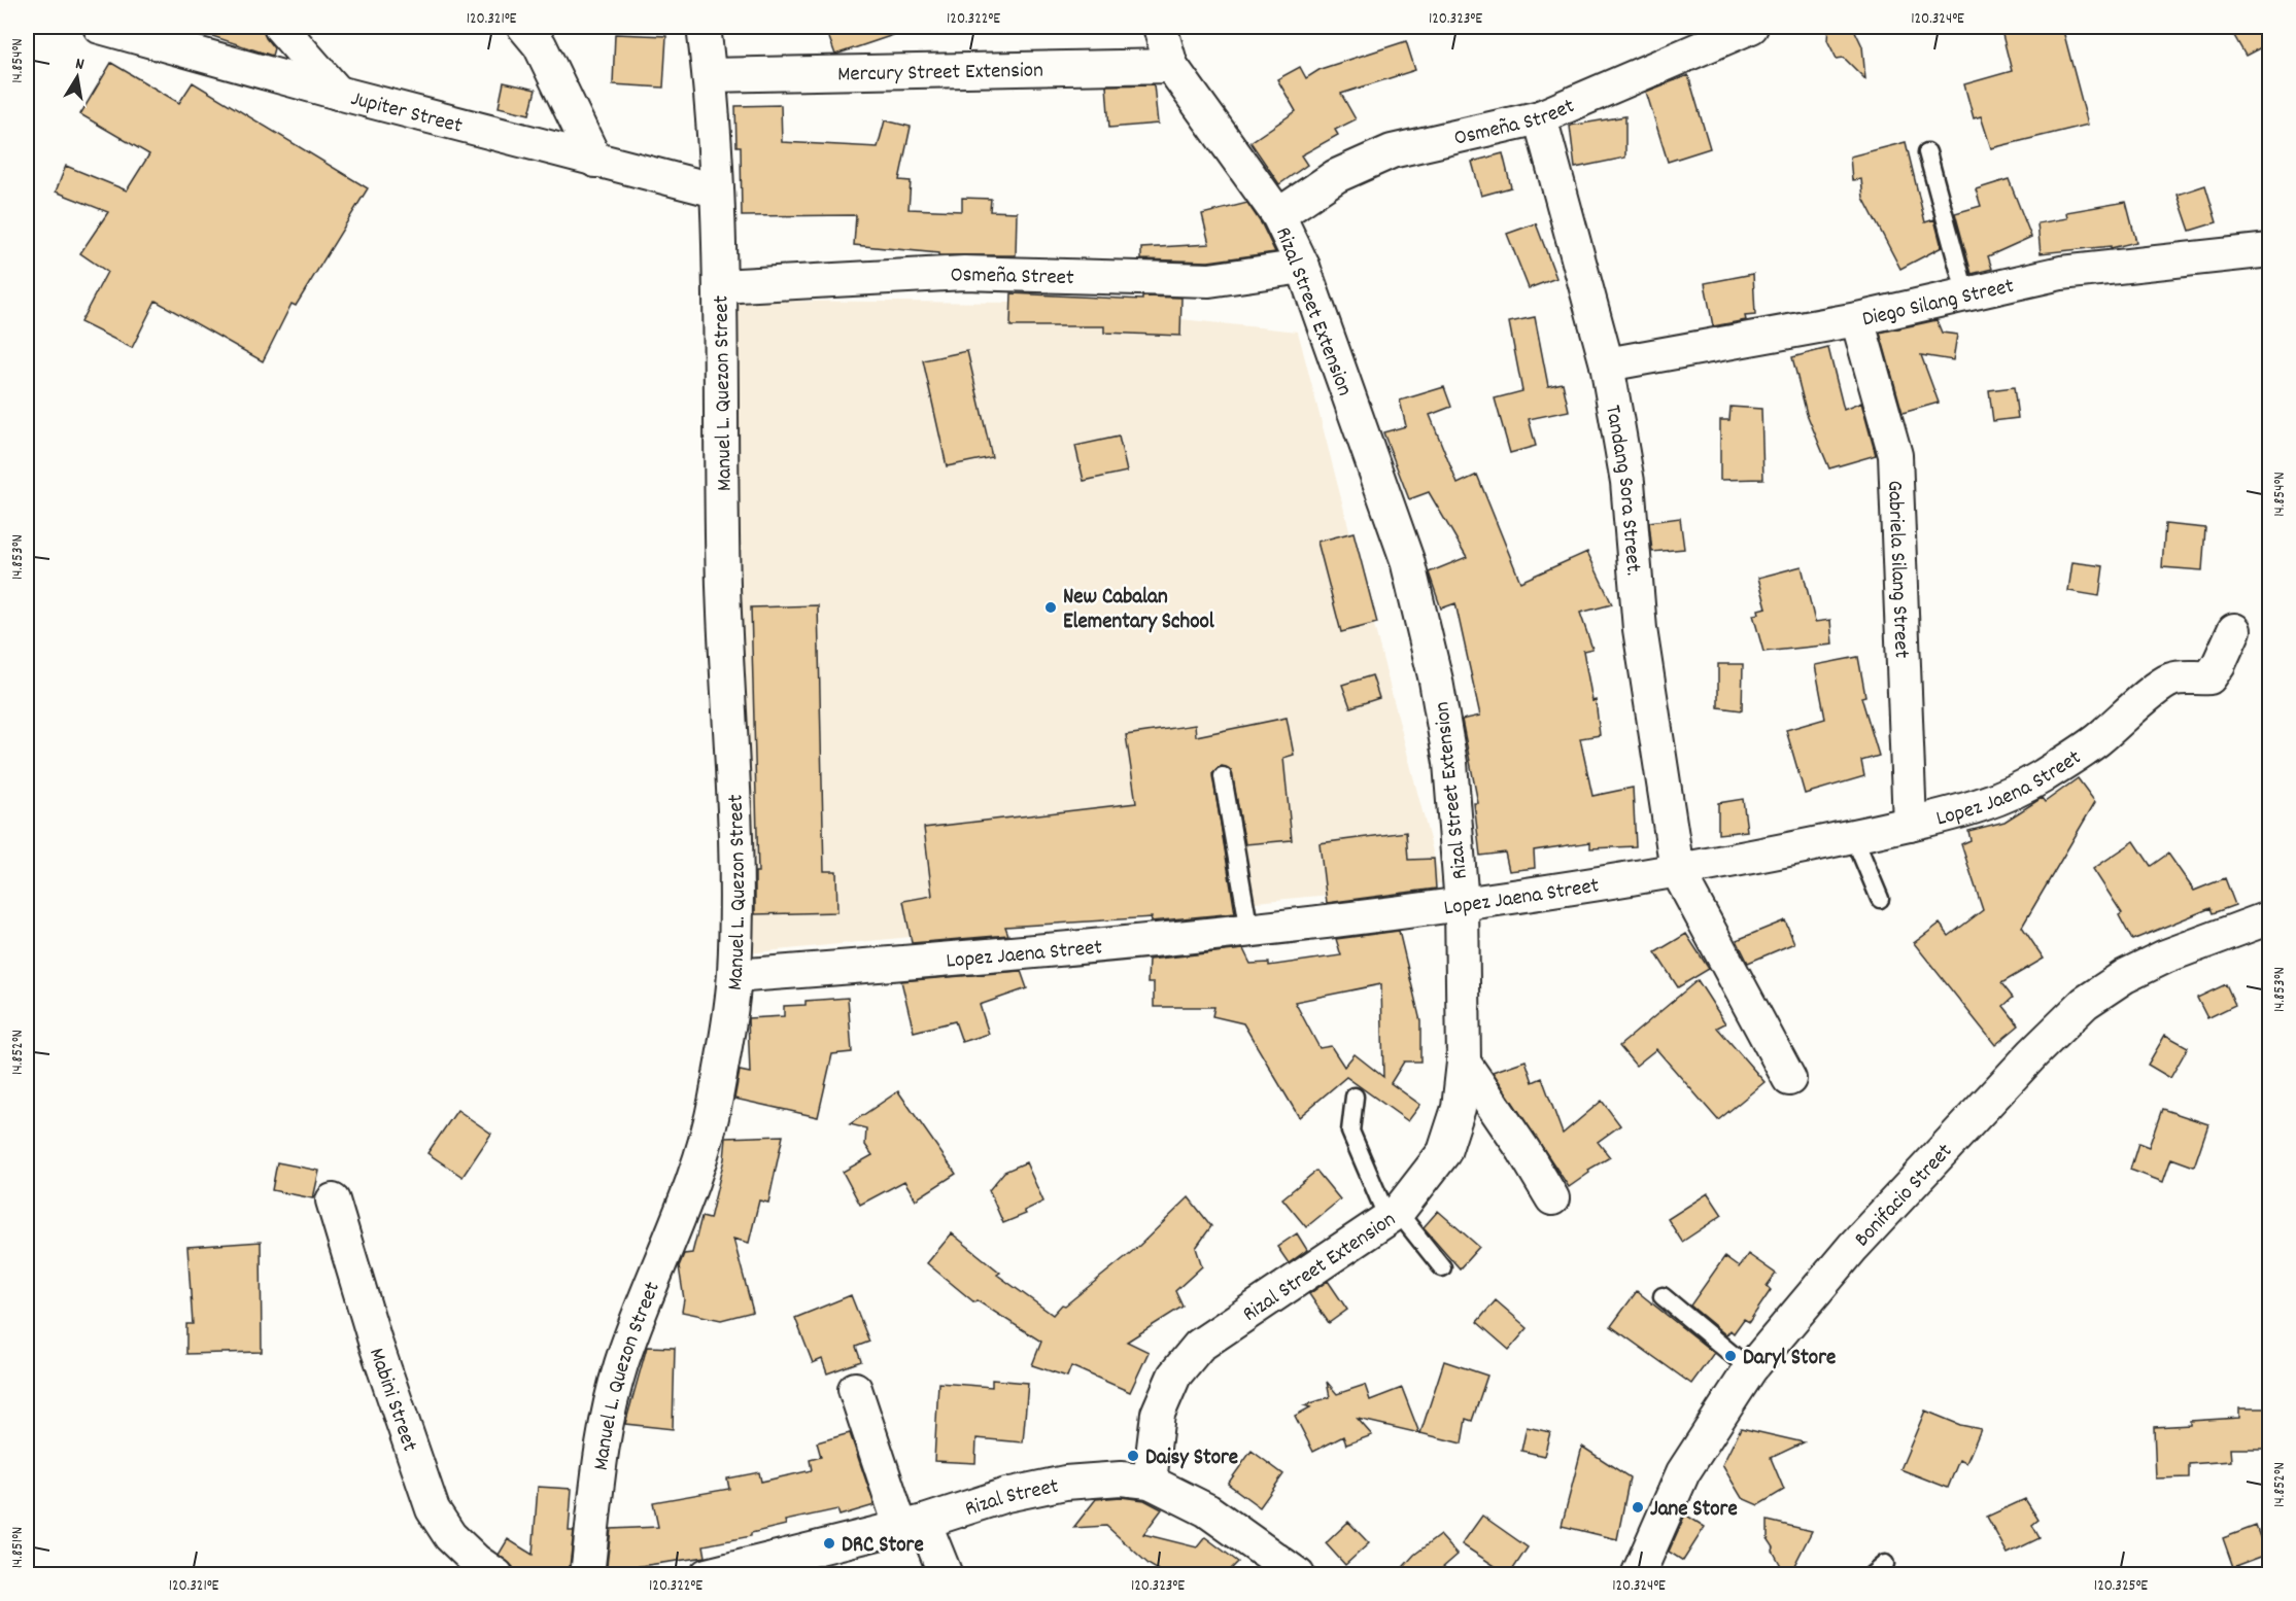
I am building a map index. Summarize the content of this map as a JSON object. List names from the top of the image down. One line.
{"streets":{"street":["Mercury Street Extension","Jupiter Street","Osmeña Street","Diego Silang Street","Rizal Street Extension","Manuel L. Quezon Street","Tandang Sora Street.","Gabriela Silang Street","Lopez Jaena Street","Bonifacio Street","Mabini Street","Rizal Street"]},"crossings":[["Mercury Street Extension","Rizal Street Extension"],["Mercury Street Extension","Manuel L. Quezon Street"],["Jupiter Street","Manuel L. Quezon Street"],["Osmeña Street","Rizal Street Extension"],["Osmeña Street","Manuel L. Quezon Street"],["Osmeña Street","Tandang Sora Street."],["Diego Silang Street","Tandang Sora Street."],["Diego Silang Street","Gabriela Silang Street"],["Rizal Street Extension","Lopez Jaena Street"],["Rizal Street Extension","Rizal Street"],["Manuel L. Quezon Street","Lopez Jaena Street"],["Tandang Sora Street.","Lopez Jaena Street"],["Gabriela Silang Street","Lopez Jaena Street"]],"places":["New Cabalan Elementary School","Daryl Store","Daisy Store","Jane Store","DRC Store"],"north":"top","coordinates":["120.321°E","120.322°E","120.323°E","120.324°E","14.854°N","14.853°N","14.852°N","14.851°N","120.325°E"]}
